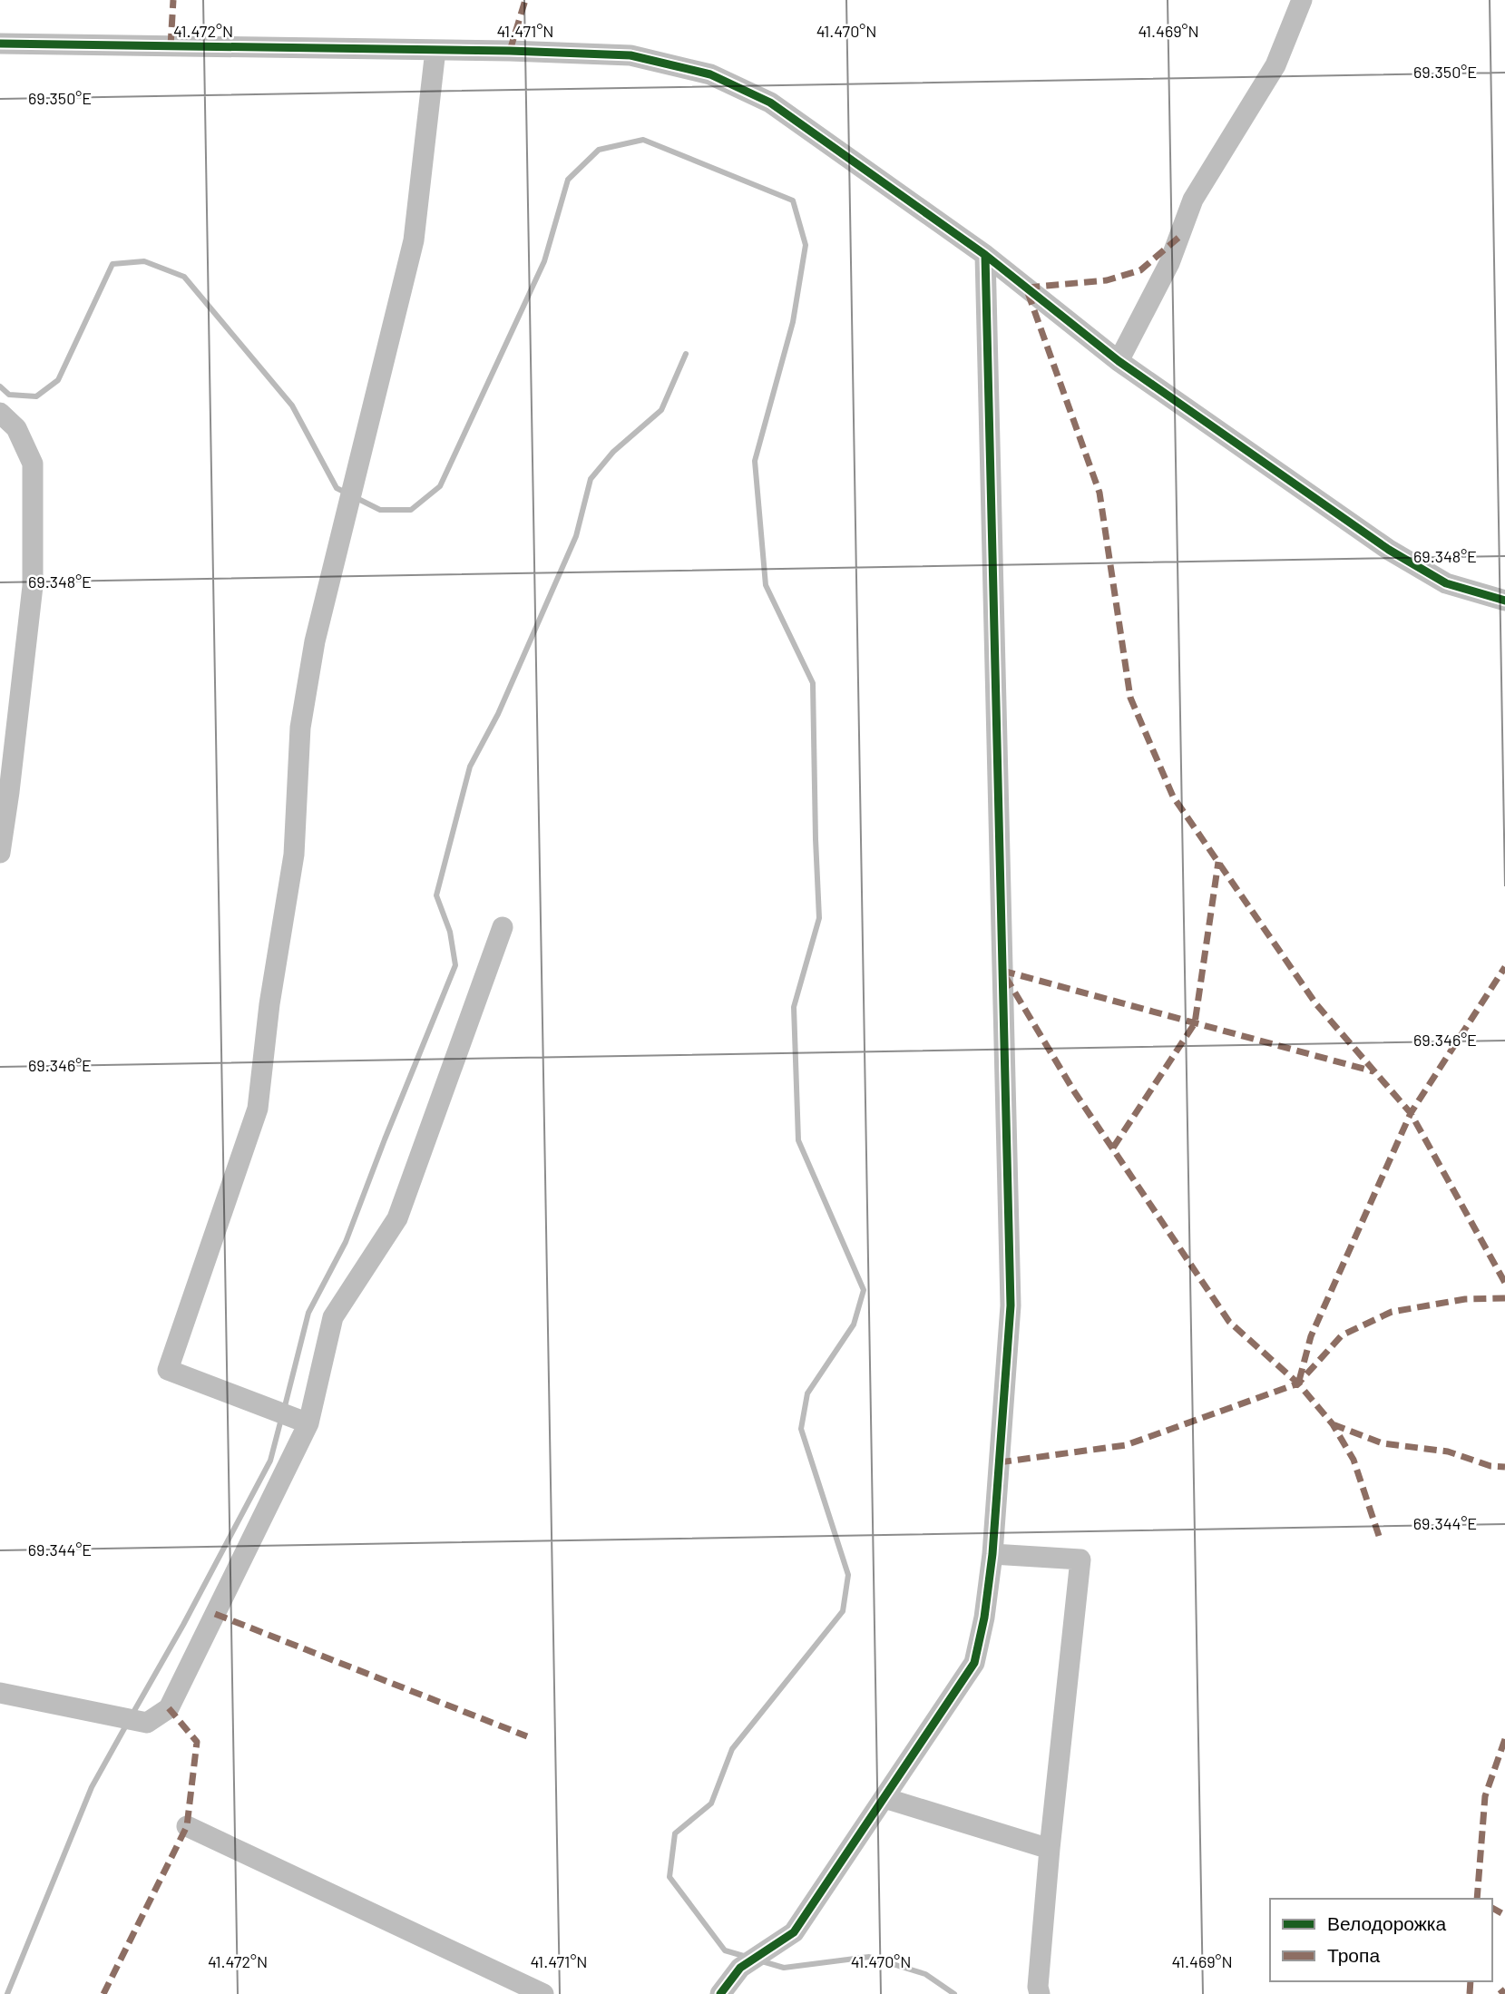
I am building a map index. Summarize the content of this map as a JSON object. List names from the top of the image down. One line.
{"legend":["Велодорожка","Тропа"],"coordinates":["41.472°N","41.471°N","41.470°N","41.469°N","69.350°E","69.348°E","69.346°E","69.344°E"]}
